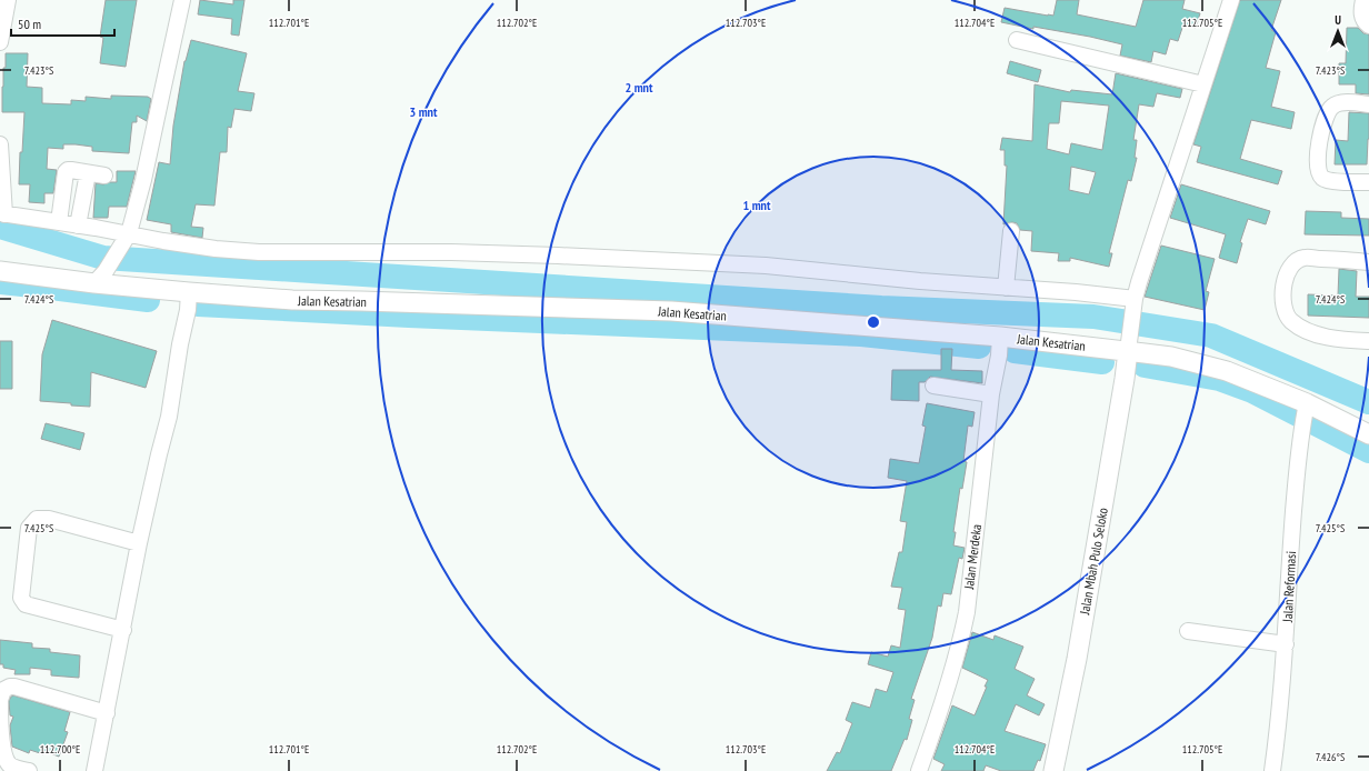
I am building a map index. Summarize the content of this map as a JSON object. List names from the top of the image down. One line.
{"streets":{"street":["Jalan Kesatrian","Jalan Merdeka","Jalan Mbah Pulo Seloko","Jalan Reformasi"]},"crossings":[["Jalan Kesatrian","Jalan Merdeka"],["Jalan Kesatrian","Jalan Mbah Pulo Seloko"],["Jalan Kesatrian","Jalan Reformasi"]],"scale_bar":"50 m","north":"top","coordinates":["112.701°E","112.702°E","112.703°E","112.704°E","112.705°E","7.423°S","7.424°S","7.425°S","112.700°E","7.426°S"],"rings":["2 mnt","3 mnt","1 mnt"]}
